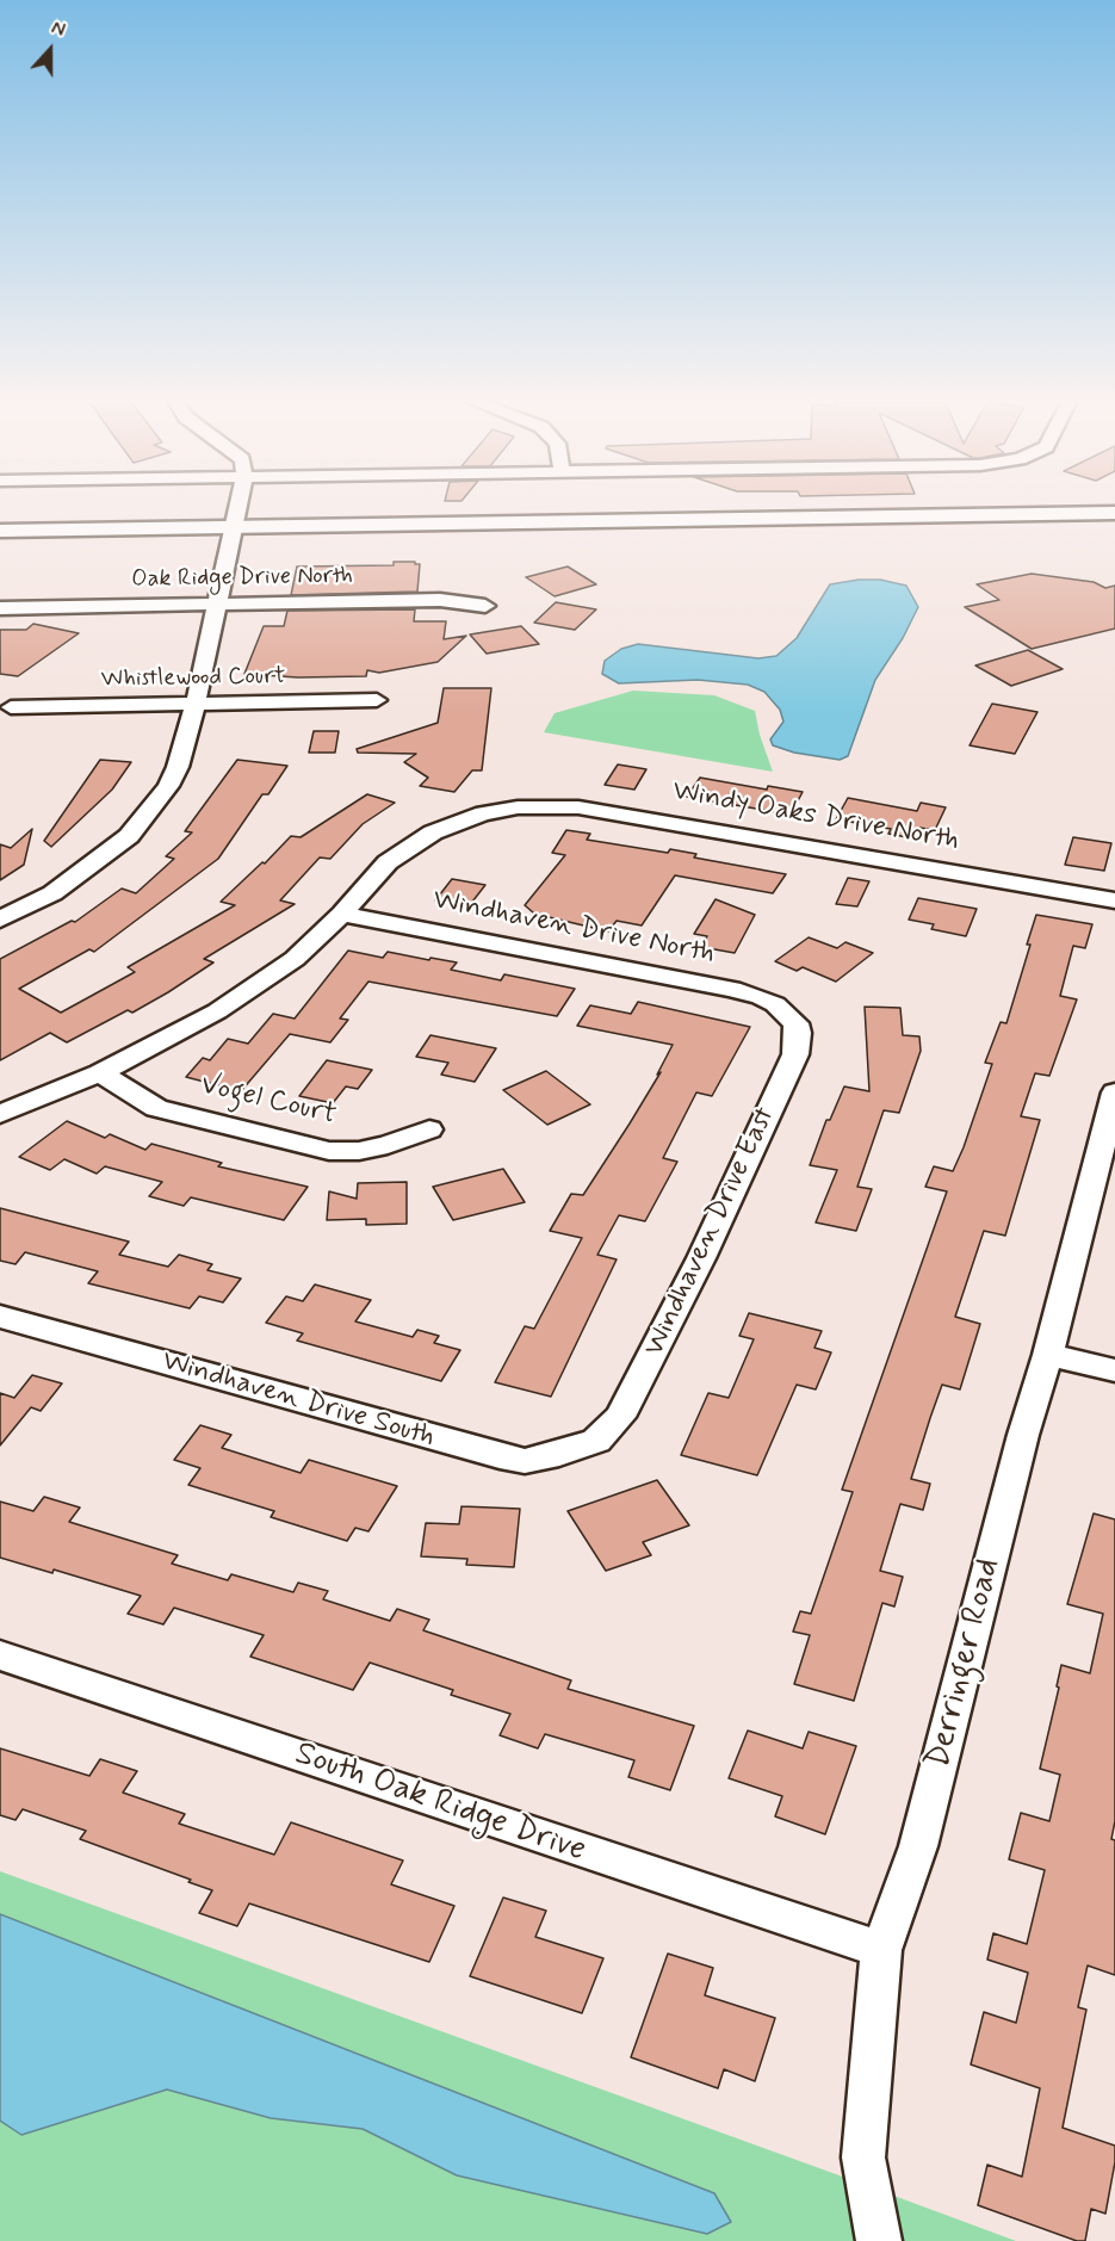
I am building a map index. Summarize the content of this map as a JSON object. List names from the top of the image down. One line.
{"streets":{"street":["Oak Ridge Drive North","Whistlewood Court","Windy Oaks Drive North","Windhaven Drive North","Vogel Court","Windhaven Drive East","Windhaven Drive South","Derringer Road","South Oak Ridge Drive"]},"crossings":[["Windy Oaks Drive North","Windhaven Drive North"],["Windy Oaks Drive North","Vogel Court"],["Windhaven Drive North","Windhaven Drive East"],["Windhaven Drive East","Windhaven Drive South"],["Derringer Road","South Oak Ridge Drive"]],"north":"top"}
